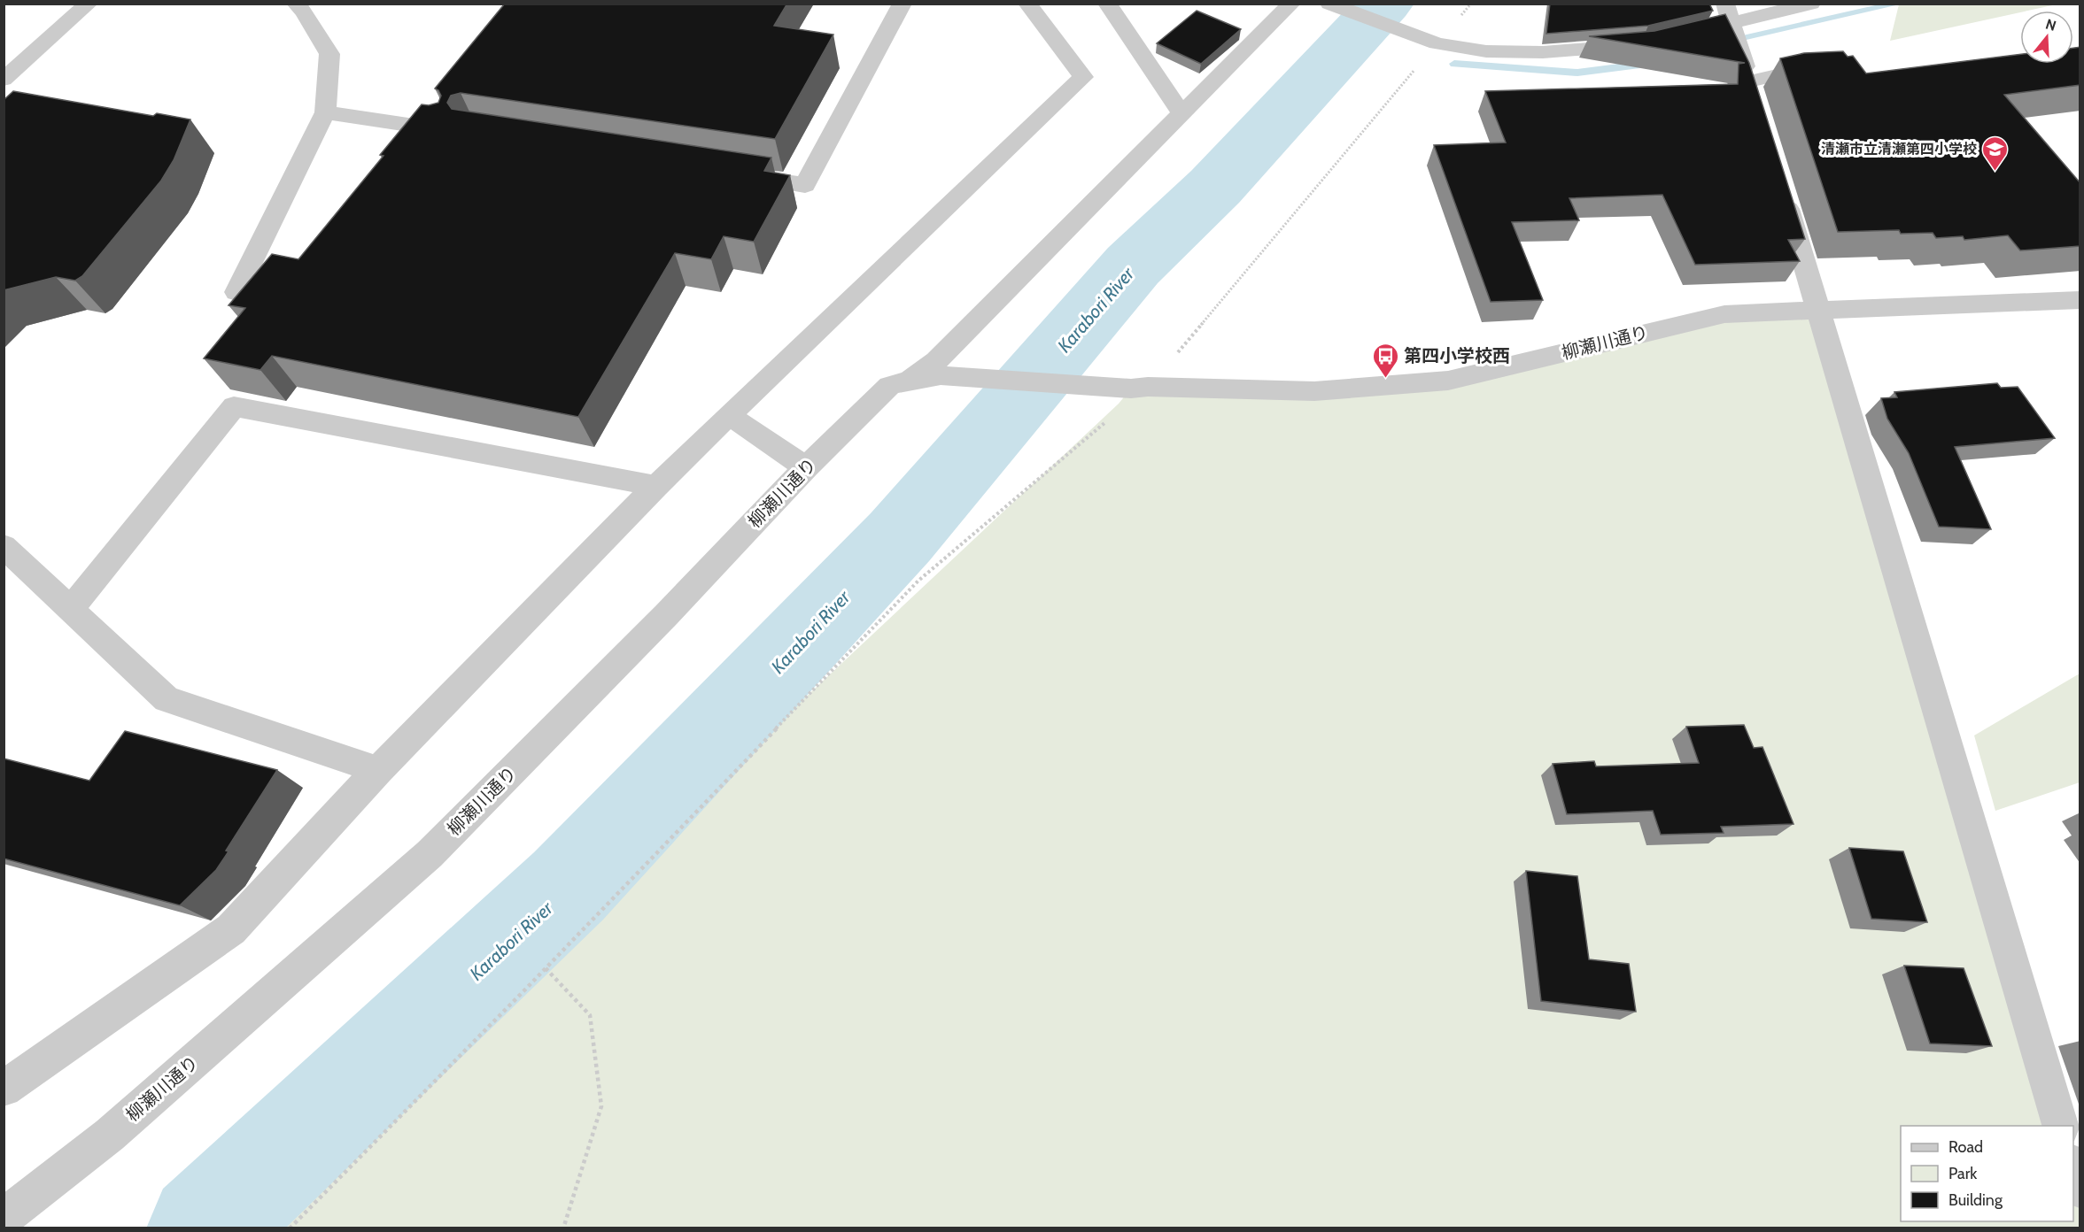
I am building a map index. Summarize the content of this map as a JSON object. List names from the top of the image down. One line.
{"streets":{"street":["柳瀬川通り"]},"water":["Karabori River"],"places":{"school or university":["清瀬市立清瀬第四小学校"],"bus stop":["第四小学校西"]},"legend":["Road","Park","Building"],"north":"top"}
